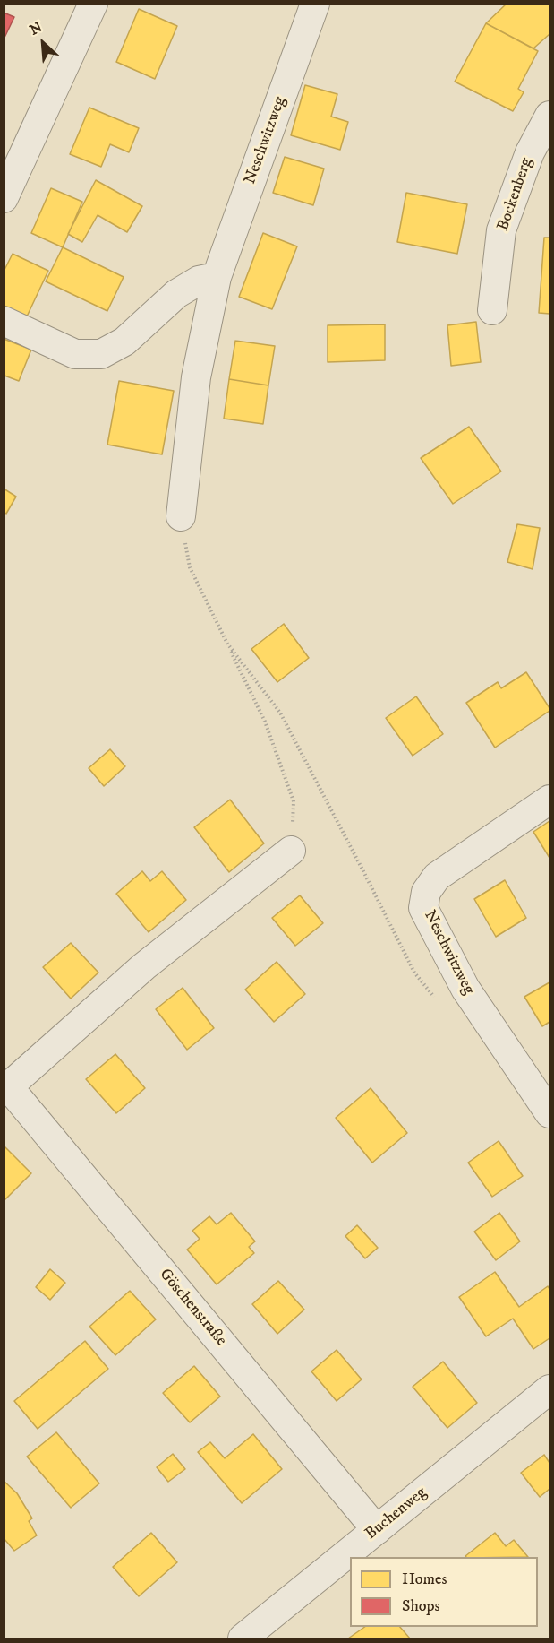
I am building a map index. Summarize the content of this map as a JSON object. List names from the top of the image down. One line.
{"streets":{"street":["Neschwitzweg","Bockenberg","Göschenstraße","Buchenweg"]},"crossings":[["Göschenstraße","Buchenweg"]],"legend":["Homes","Shops"],"north":"top left"}
